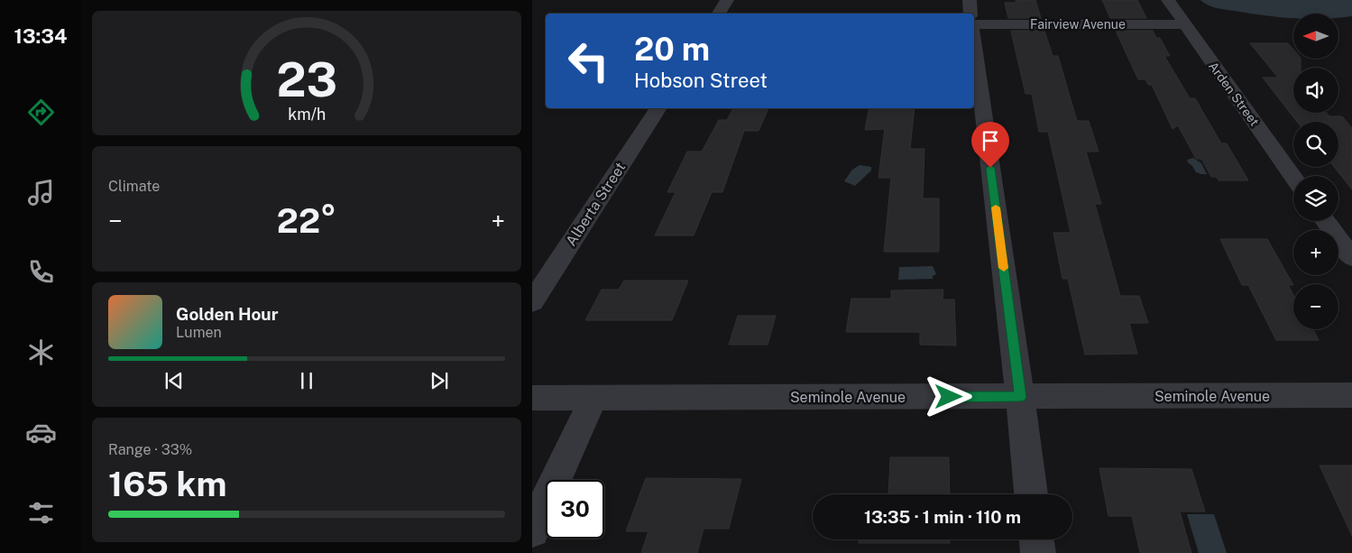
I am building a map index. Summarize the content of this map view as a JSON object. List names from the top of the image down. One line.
{"streets":{"street":["Fairview Avenue","Arden Street","Alberta Street","Seminole Avenue"]},"crossings":[["Fairview Avenue","Arden Street"]],"north":"left","page":{"tabs":"13:34","map_buttons":["+","−"],"turn":["20 m","Hobson Street"],"tile":["Climate",["Range · 33%","165 km"]],"heat":["−","22°","+"],"song":["Golden Hour","Lumen"],"limit":"30","trip":"13:35 · 1 min · 110 m","gauge":["23","km/h"]}}
